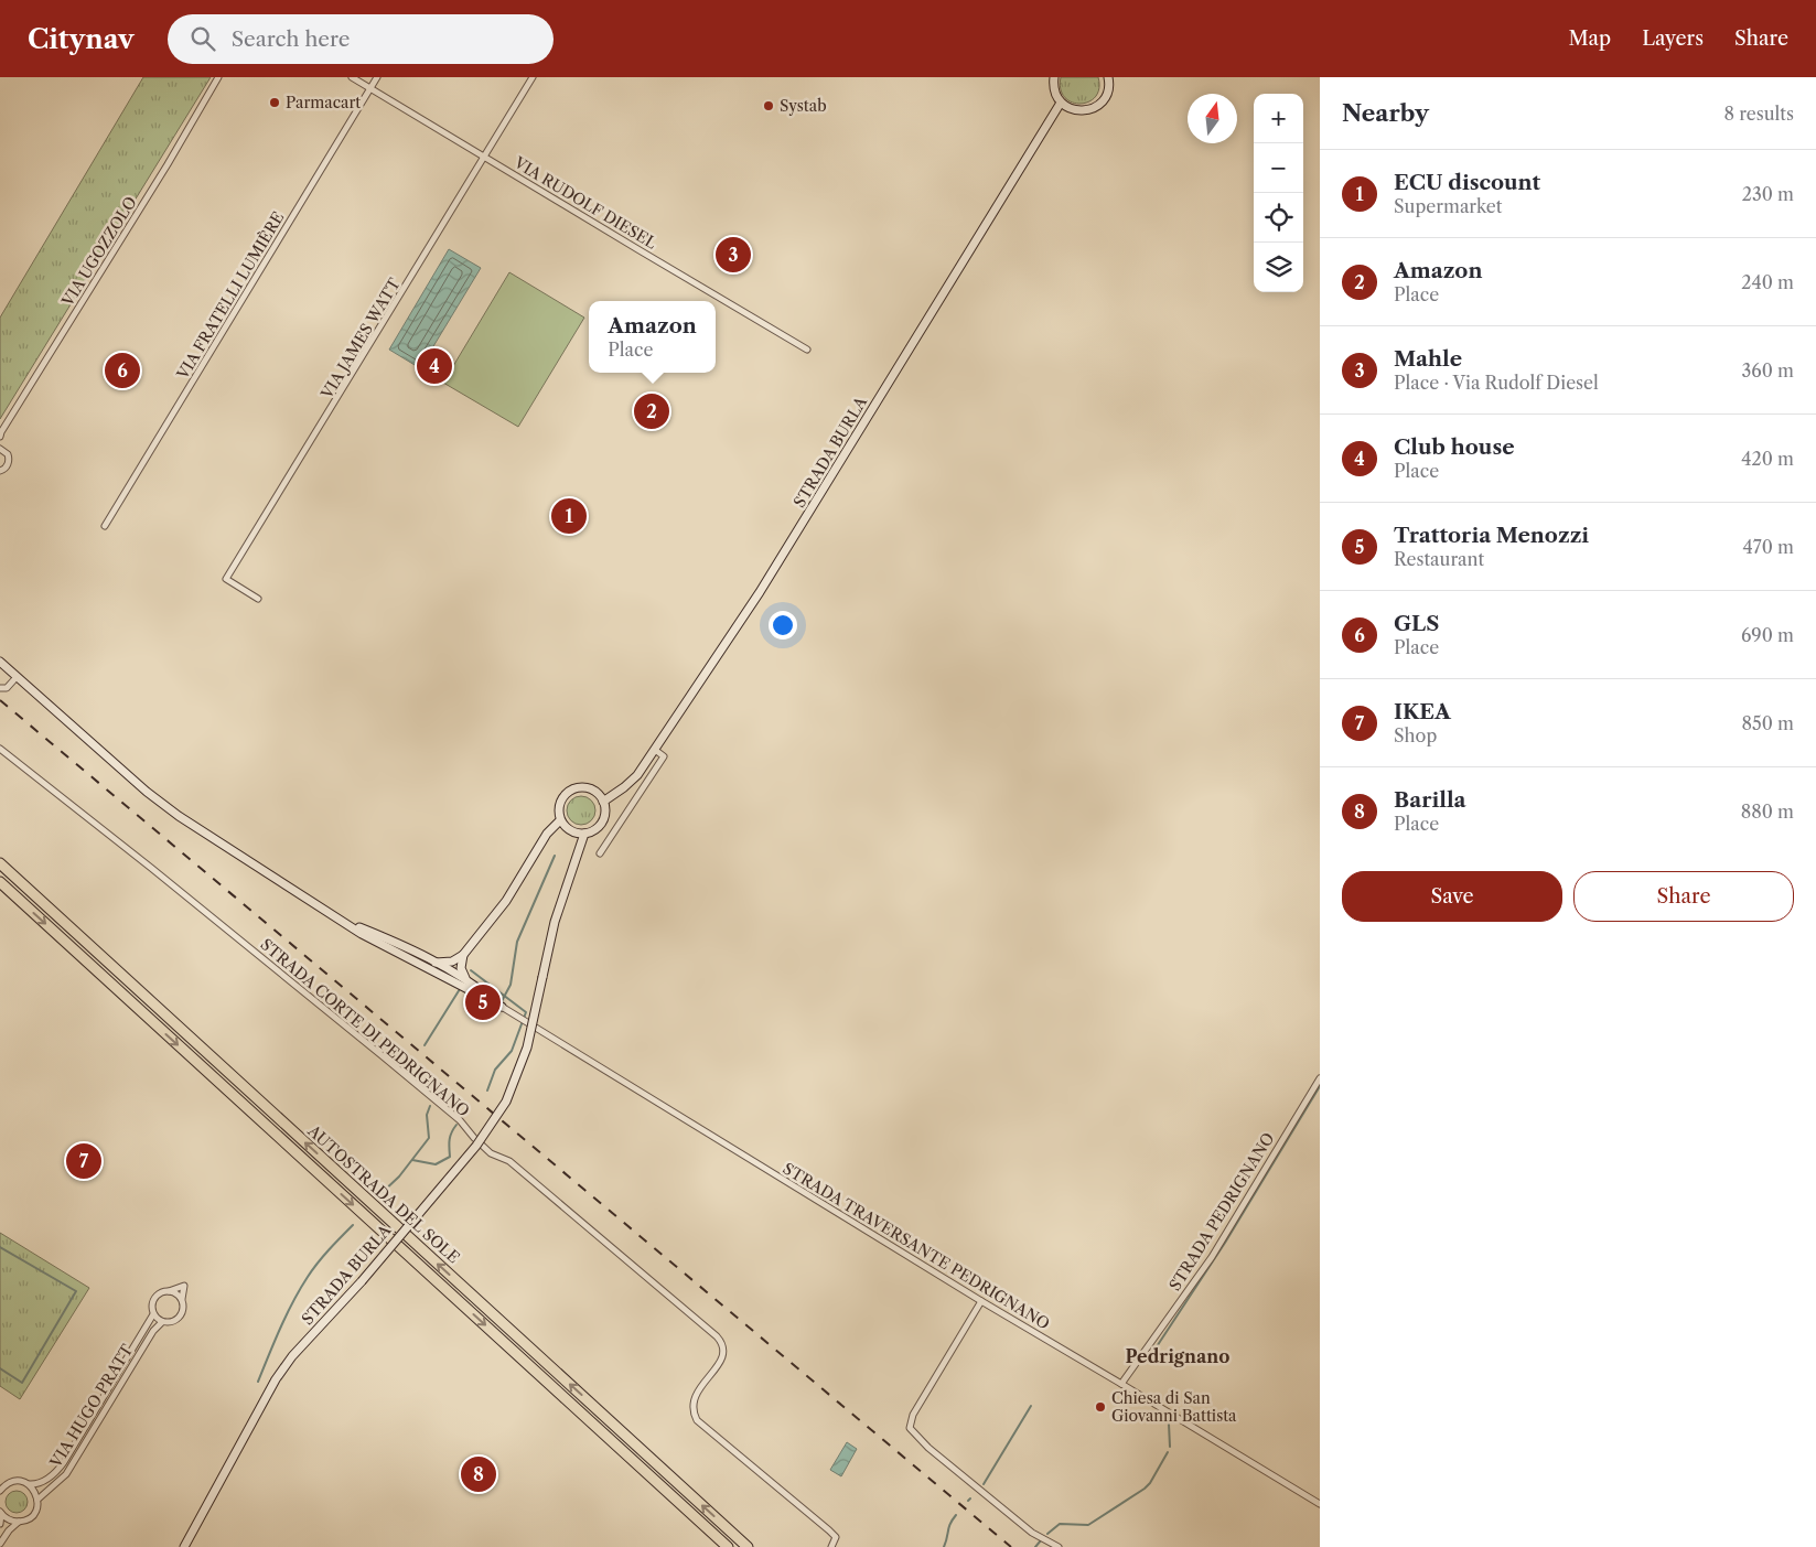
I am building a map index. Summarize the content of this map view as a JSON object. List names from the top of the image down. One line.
{"streets":{"highway":["AUTOSTRADA DEL SOLE"],"main road":["STRADA BURLA","STRADA TRAVERSANTE PEDRIGNANO"],"street":["VIA RUDOLF DIESEL","VIA UGOZZOLO","VIA FRATELLI LUMIÈRE","VIA JAMES WATT","STRADA CORTE DI PEDRIGNANO","STRADA PEDRIGNANO","VIA HUGO PRATT"]},"crossings":[["VIA RUDOLF DIESEL","VIA FRATELLI LUMIÈRE"],["VIA RUDOLF DIESEL","VIA JAMES WATT"],["STRADA PEDRIGNANO","STRADA TRAVERSANTE PEDRIGNANO"]],"districts":["Pedrignano"],"places":["Parmacart","Systab","Chiesa di San Giovanni Battista"],"north":"top","page":{"header":"Citynav","search":"Search here","nav":["Map","Layers","Share"],"heading":["Nearby","8 results"],"map_buttons":["+","−"],"list":[{"mark":"1","name":"ECU discount","note":"Supermarket","value":"230 m"},{"mark":"2","name":"Amazon","note":"Place","value":"240 m"},{"mark":"3","name":"Mahle","note":"Place · Via Rudolf Diesel","value":"360 m"},{"mark":"4","name":"Club house","note":"Place","value":"420 m"},{"mark":"5","name":"Trattoria Menozzi","note":"Restaurant","value":"470 m"},{"mark":"6","name":"GLS","note":"Place","value":"690 m"},{"mark":"7","name":"IKEA","note":"Shop","value":"850 m"},{"mark":"8","name":"Barilla","note":"Place","value":"880 m"}],"pins":["3","4","6","2","1","5","7","8"],"popup":["Amazon","Place"],"buttons":["Save","Share"]}}
